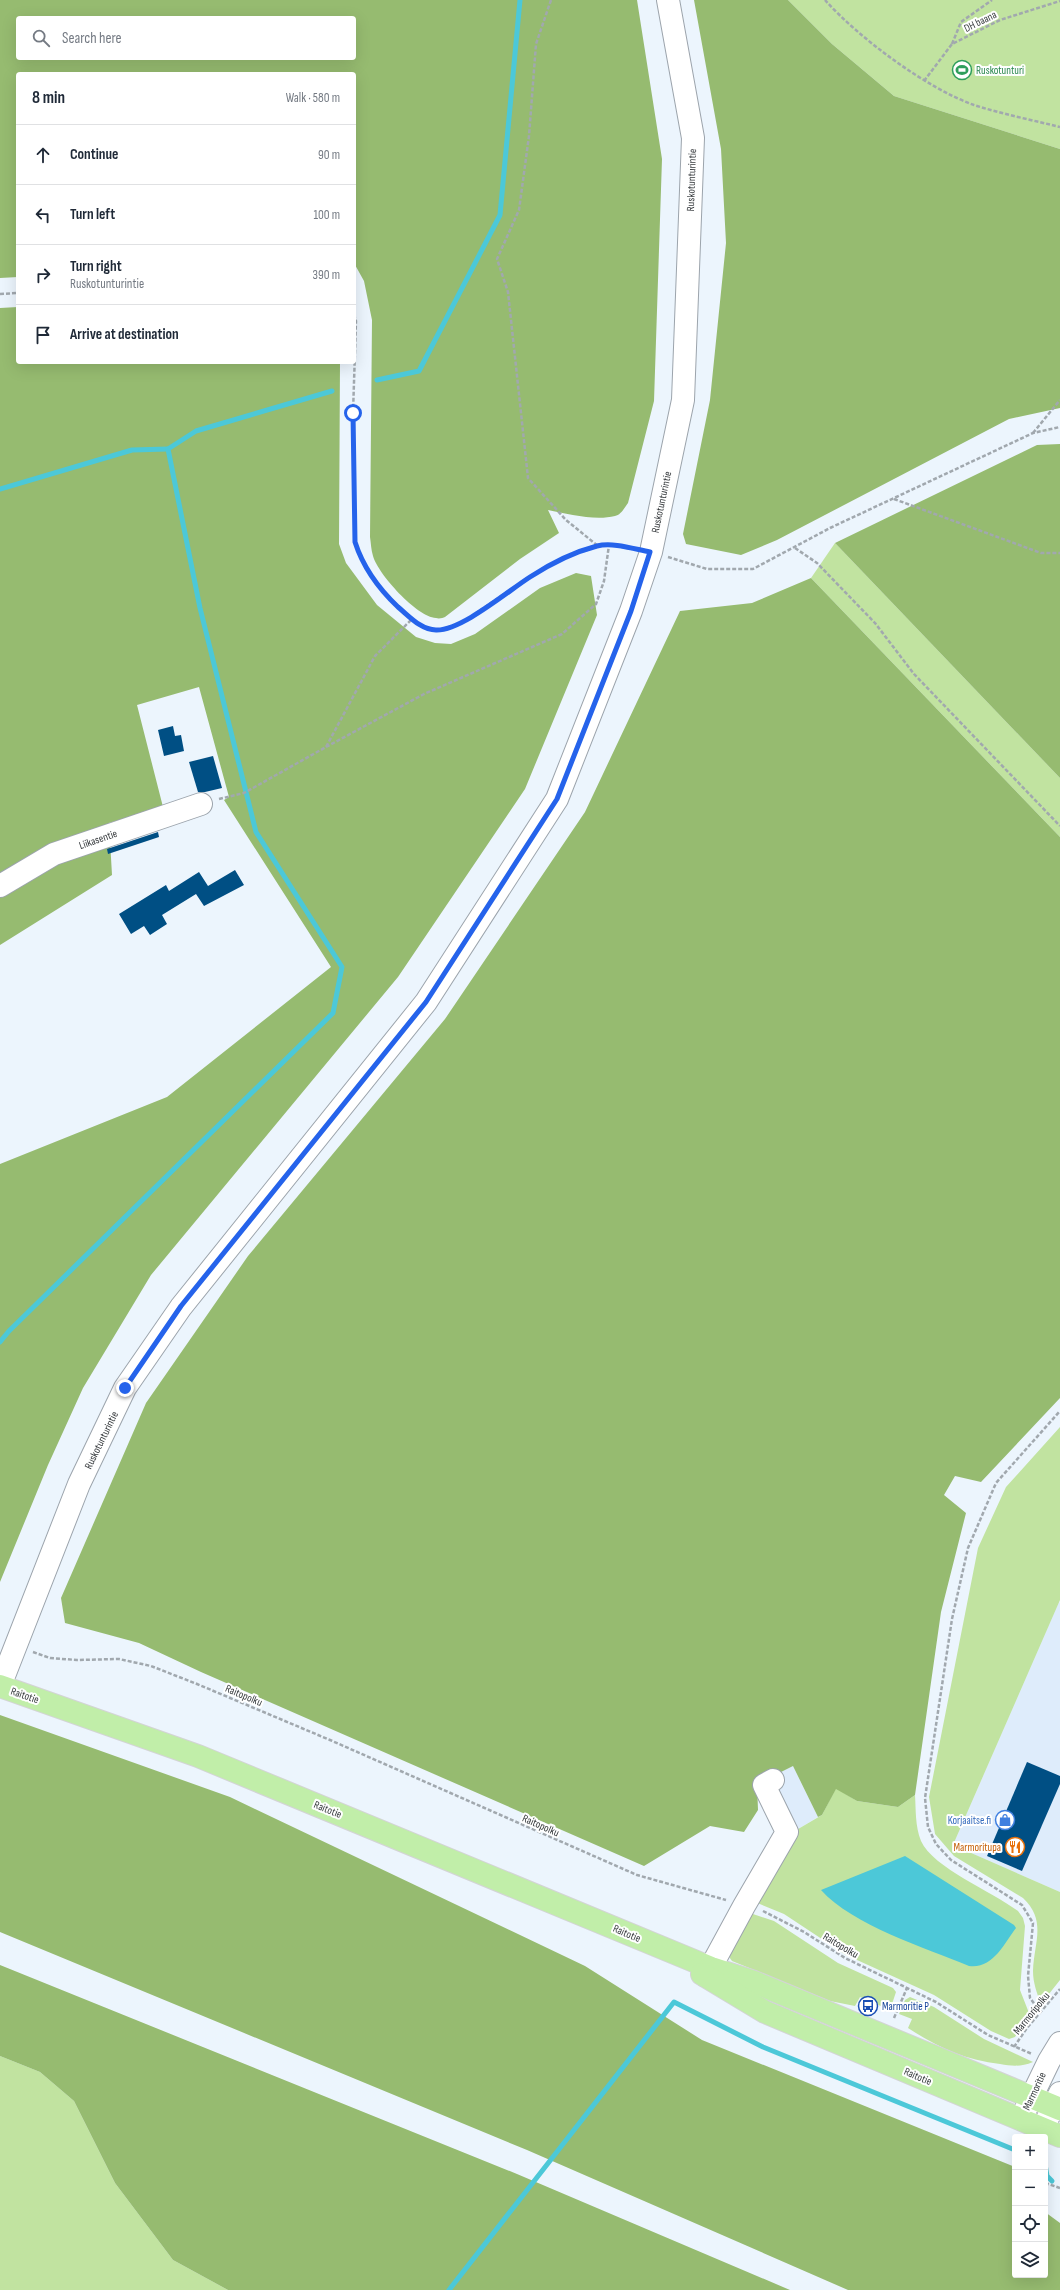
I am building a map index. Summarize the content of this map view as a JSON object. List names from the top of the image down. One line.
{"streets":{"main road":["Raitotie"],"street":["Ruskotunturintie","Liikasentie","Marmoritie"],"path":["DH baana","Raitopolku","Marmoripolku"]},"crossings":[["Ruskotunturintie","Raitotie"],["Ruskotunturintie","Raitopolku"],["Raitotie","Marmoritie"],["Raitopolku","Marmoripolku"],["Raitopolku","Marmoritie"]],"places":{"sports":["Ruskotunturi"],"shop":["Korjaaitse.fi"],"restaurant":["Marmoritupa"],"bus stop":["Marmoritie P"]},"page":{"search":"Search here","heading":["8 min","Walk · 580 m"],"list":[["Continue","90 m"],["Turn left","100 m"],["Turn right","Ruskotunturintie","390 m"],"Arrive at destination"],"map_buttons":["+","−"]}}
